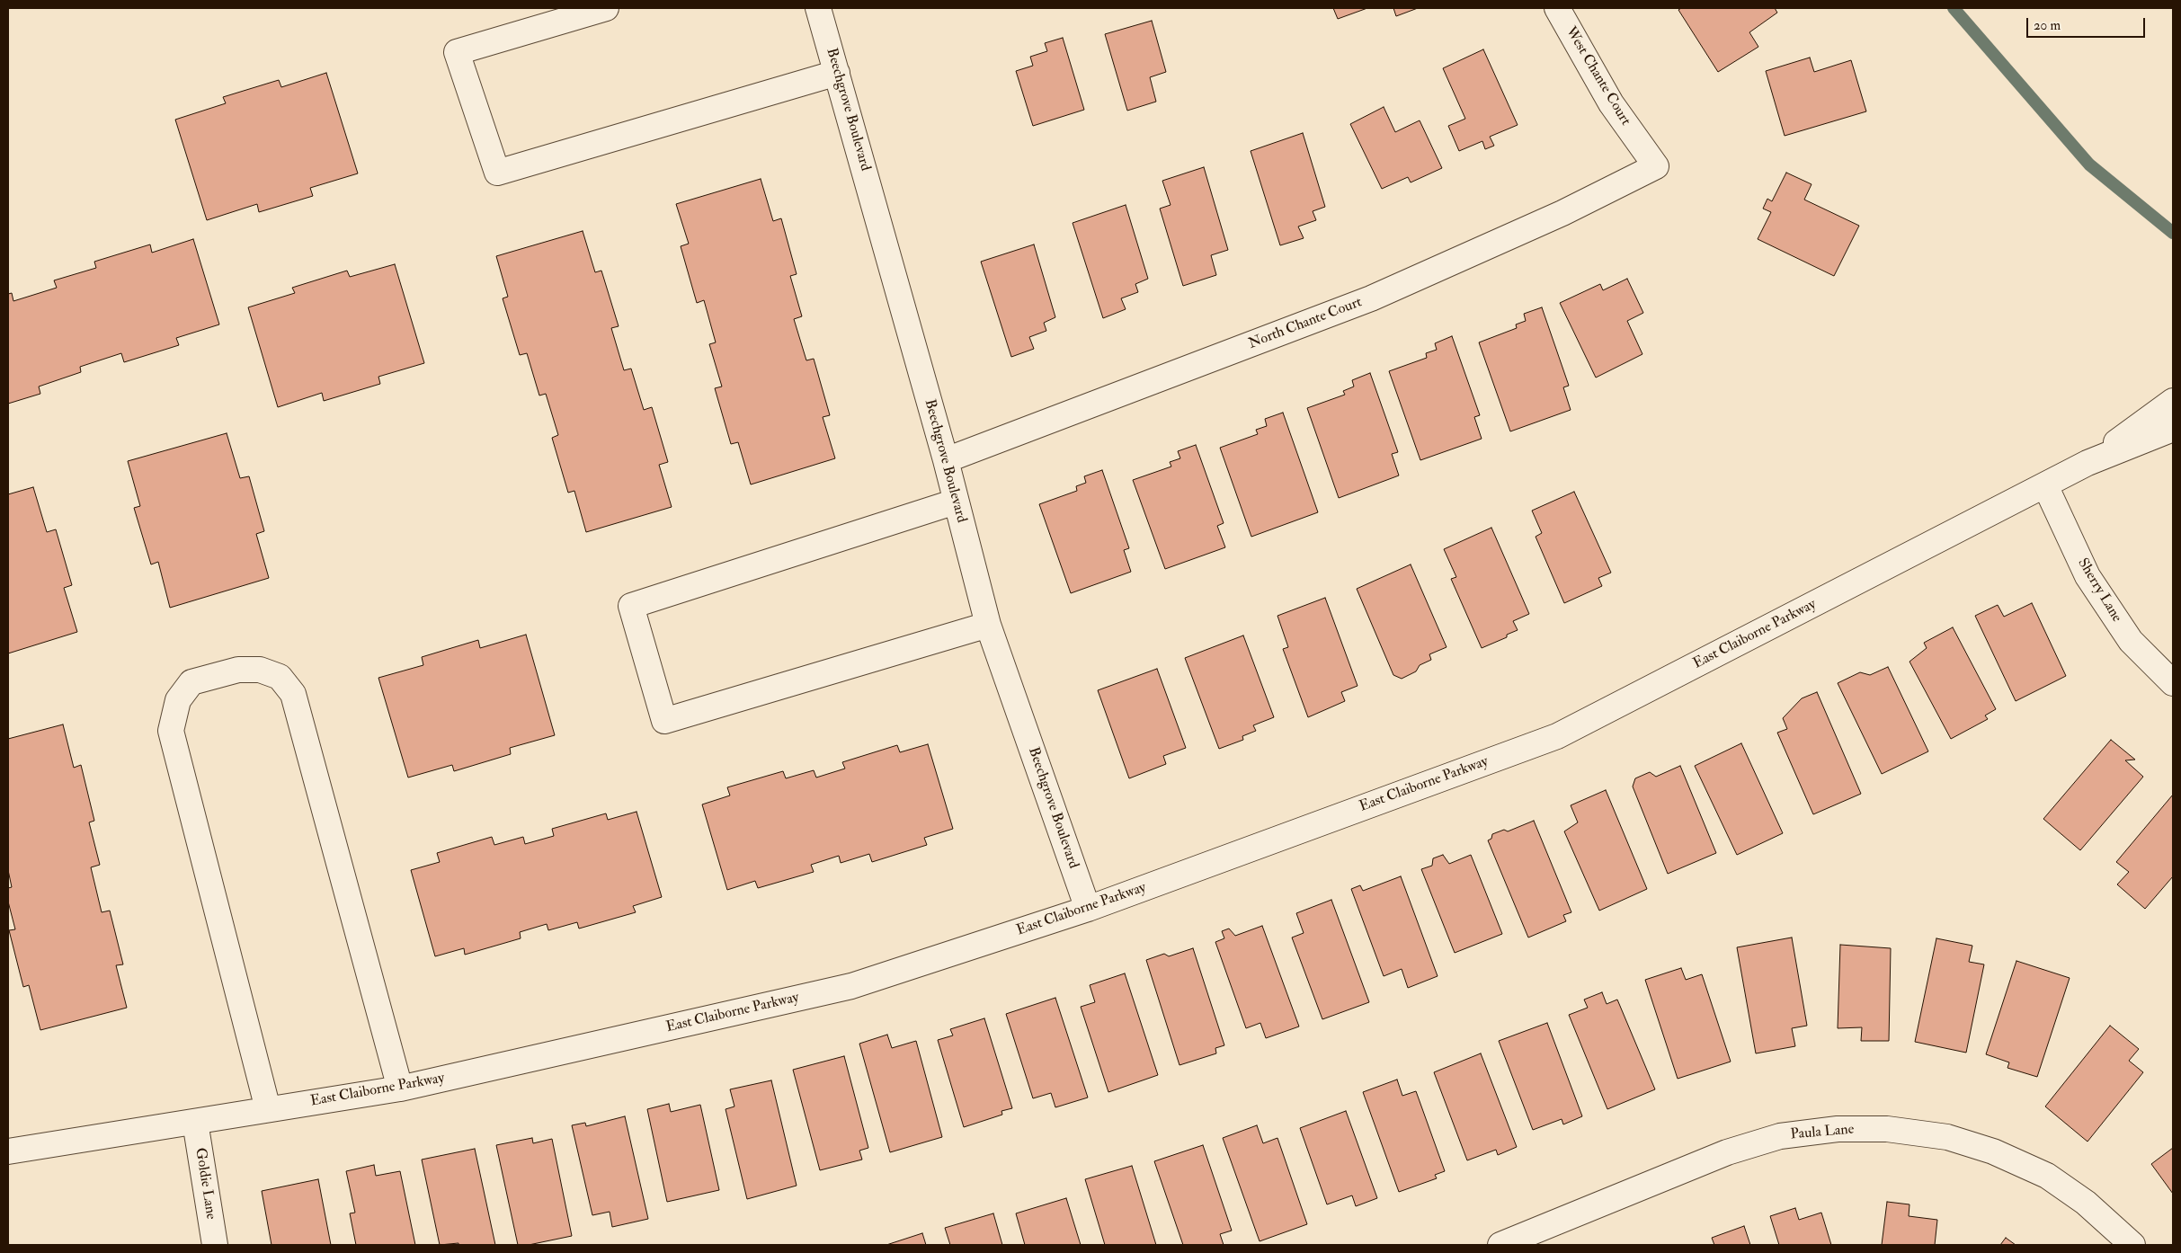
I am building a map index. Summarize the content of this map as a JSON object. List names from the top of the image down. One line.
{"streets":{"street":["West Chante Court","Beechgrove Boulevard","North Chante Court","Sherry Lane","East Claiborne Parkway","Paula Lane","Goldie Lane"]},"crossings":[["West Chante Court","North Chante Court"],["Beechgrove Boulevard","North Chante Court"],["Beechgrove Boulevard","East Claiborne Parkway"],["Sherry Lane","East Claiborne Parkway"],["East Claiborne Parkway","Goldie Lane"]],"scale_bar":"20 m"}
